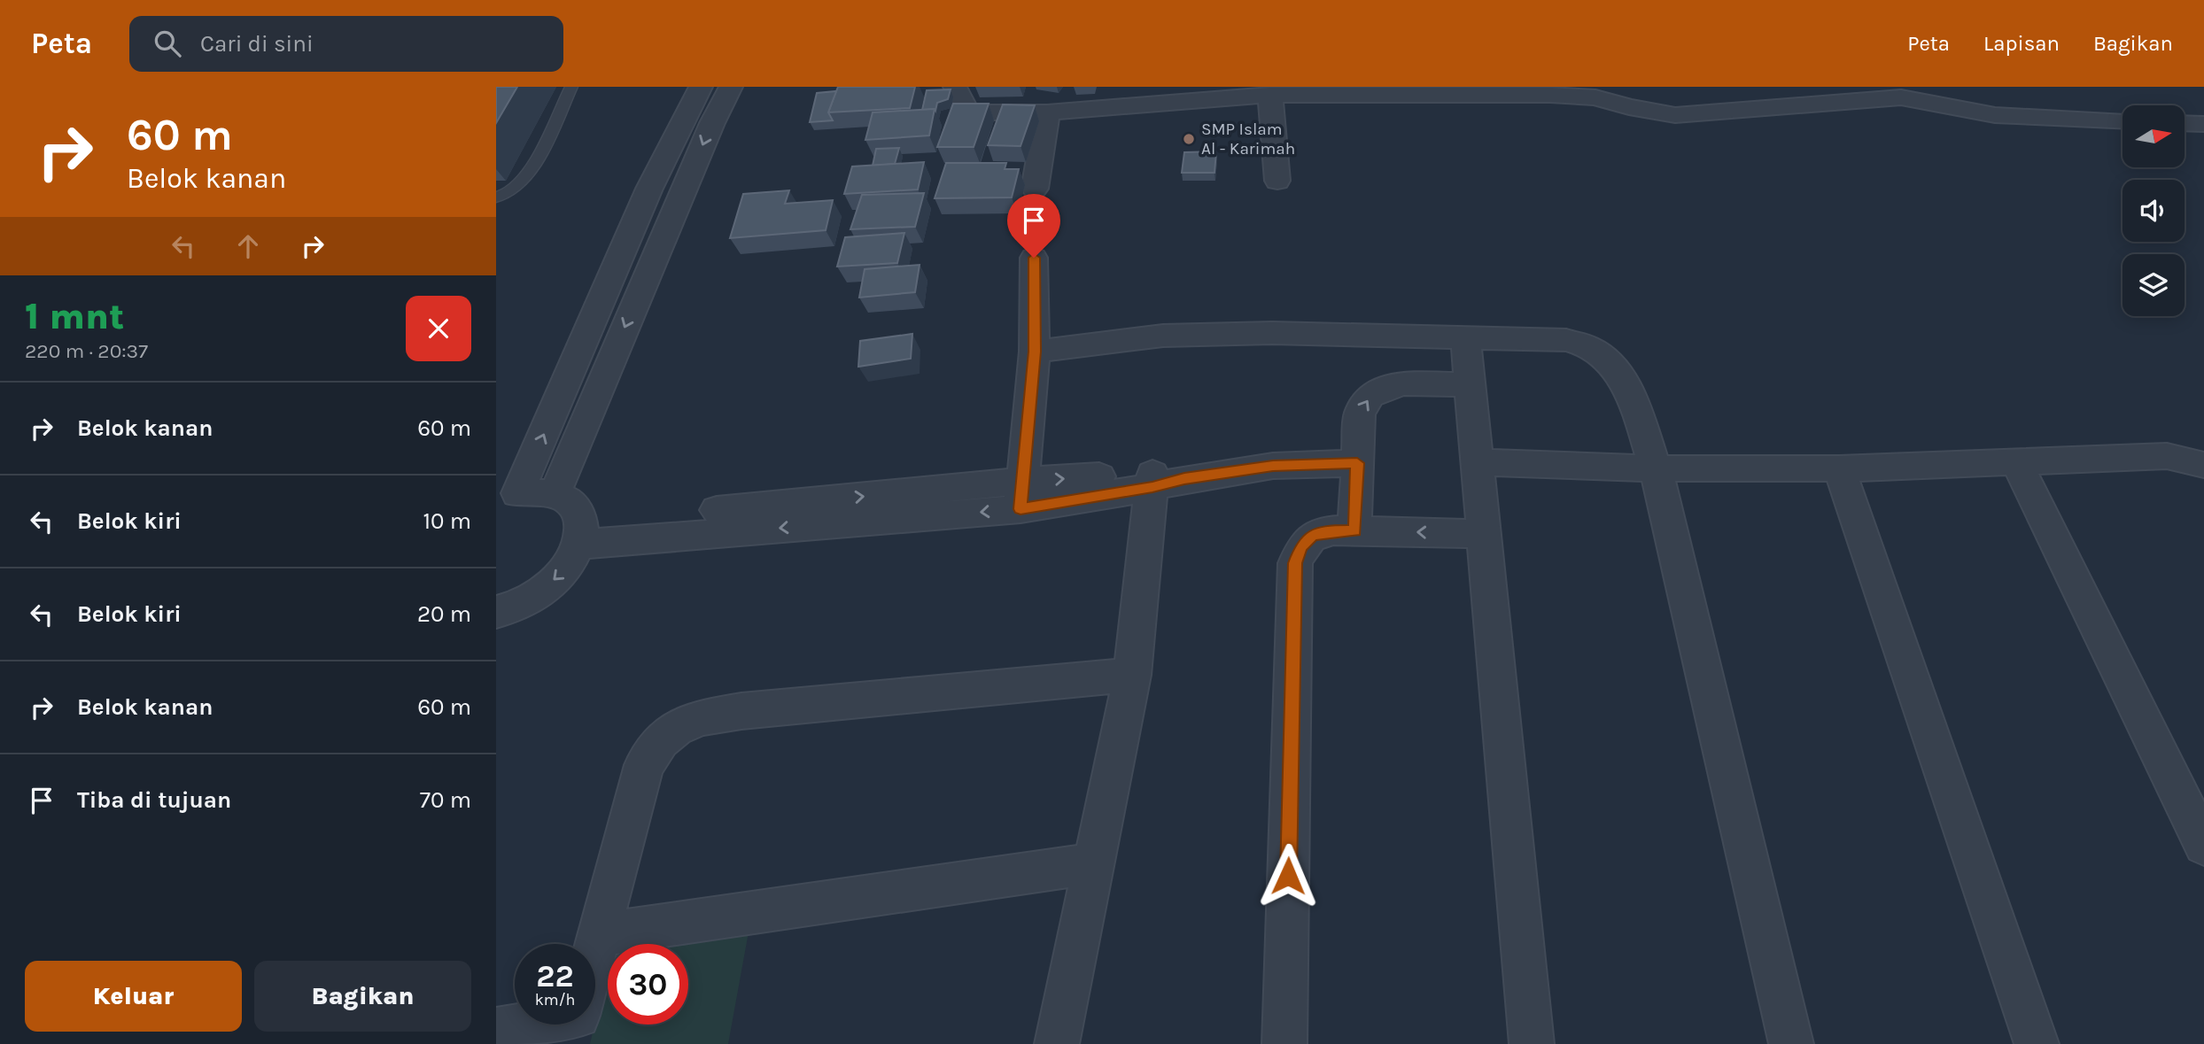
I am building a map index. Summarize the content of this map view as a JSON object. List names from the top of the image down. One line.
{"places":["SMP Islam Al - Karimah"],"north":"right","page":{"header":"Peta","search":"Cari di sini","nav":["Peta","Lapisan","Bagikan"],"turn":["60 m","Belok kanan"],"heading":["1 mnt","220 m · 20:37"],"list":[{"name":"Belok kanan","value":"60 m"},{"name":"Belok kiri","value":"10 m"},{"name":"Belok kiri","value":"20 m"},{"name":"Belok kanan","value":"60 m"},{"name":"Tiba di tujuan","value":"70 m"}],"speed":"22 km/h","limit":"30","buttons":["Keluar","Bagikan"]}}
